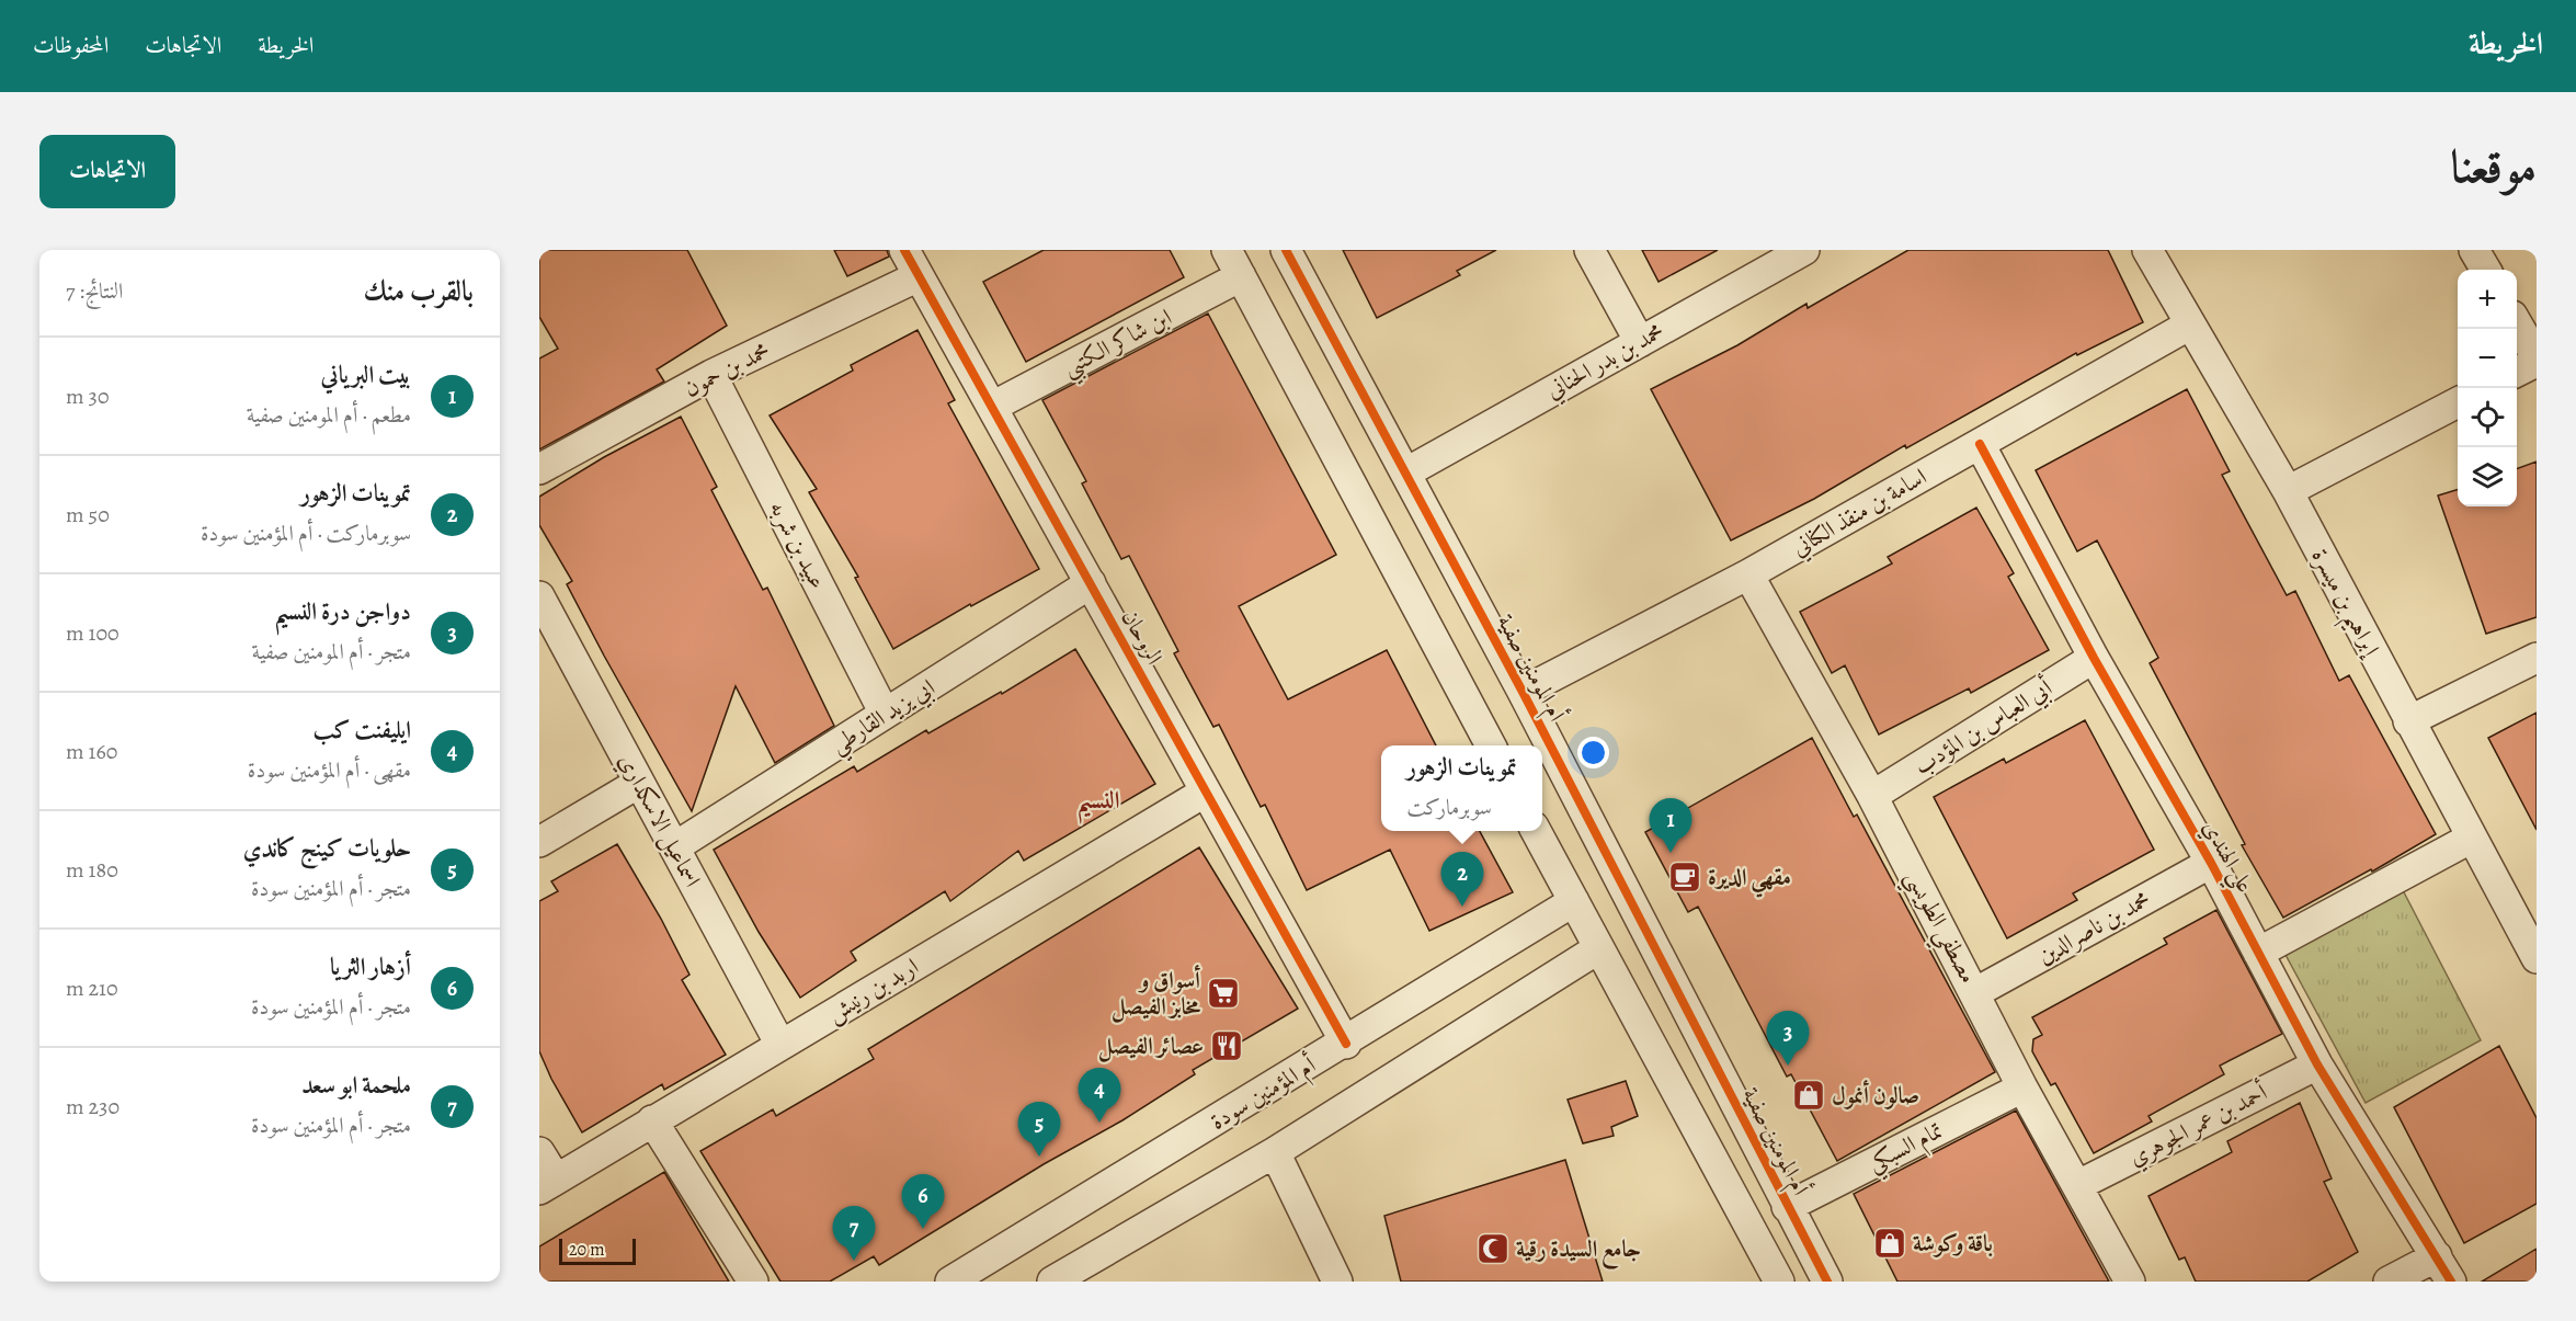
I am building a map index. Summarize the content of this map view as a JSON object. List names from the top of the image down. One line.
{"streets":{"street":["ابن شاكر الكتبي","محمد بن بدر الحناني","محمد بن حمون","اسامة بن منقذ الكناني","عبيد بن شربه","إبراهيم بن ميسرة","الروحان","أم المومنين صفية","ابي يزيد القارطي","أبي العباس بن المؤدب","اسماعيل الاسكداري","علي الهندي","مصطفي الطويسي","محمد بن ناصرالدين","اربد بن رنيش","أم المؤمنين سودة","أحمد بن عمر الجوهري","تمام السبكي"]},"crossings":[["ابن شاكر الكتبي","الروحان"],["محمد بن بدر الحناني","أم المومنين صفية"],["محمد بن حمون","عبيد بن شربه"],["محمد بن حمون","الروحان"],["اسامة بن منقذ الكناني","إبراهيم بن ميسرة"],["اسامة بن منقذ الكناني","أم المومنين صفية"],["اسامة بن منقذ الكناني","علي الهندي"],["اسامة بن منقذ الكناني","مصطفي الطويسي"],["عبيد بن شربه","ابي يزيد القارطي"],["الروحان","ابي يزيد القارطي"],["الروحان","اربد بن رنيش"],["الروحان","أم المؤمنين سودة"],["أم المومنين صفية","تمام السبكي"],["ابي يزيد القارطي","اسماعيل الاسكداري"],["أبي العباس بن المؤدب","علي الهندي"],["أبي العباس بن المؤدب","مصطفي الطويسي"],["اسماعيل الاسكداري","اربد بن رنيش"],["علي الهندي","محمد بن ناصرالدين"],["علي الهندي","أحمد بن عمر الجوهري"],["مصطفي الطويسي","محمد بن ناصرالدين"],["مصطفي الطويسي","أحمد بن عمر الجوهري"],["مصطفي الطويسي","تمام السبكي"]],"districts":["النسيم"],"places":{"cafe":["مقهي الديرة"],"supermarket":["أسواق و مخابز الفيصل"],"restaurant":["عصائر الفيصل"],"shop":["صالون أنمول","باقة وكوشة"],"mosque":["جامع السيدة رقية"]},"scale_bar":"20 m","page":{"header":"الخريطة","nav":["الخريطة","الاتجاهات","المحفوظات"],"title":"موقعنا","buttons":"الاتجاهات","heading":["بالقرب منك","النتائج: 7"],"map_buttons":["+","−"],"list":[{"mark":"1","name":"بيت البرياني","note":"مطعم · أم المومنين صفية","value":"30 m"},{"mark":"2","name":"تموينات الزهور","note":"سوبرماركت · أم المؤمنين سودة","value":"50 m"},{"mark":"3","name":"دواجن درة النسيم","note":"متجر · أم المومنين صفية","value":"100 m"},{"mark":"4","name":"ايليفنت كب","note":"مقهى · أم المؤمنين سودة","value":"160 m"},{"mark":"5","name":"حلويات كينج كاندي","note":"متجر · أم المؤمنين سودة","value":"180 m"},{"mark":"6","name":"أزهار الثريا","note":"متجر · أم المؤمنين سودة","value":"210 m"},{"mark":"7","name":"ملحمة ابو سعد","note":"متجر · أم المؤمنين سودة","value":"230 m"}],"popup":["تموينات الزهور","سوبرماركت"],"pins":["1","2","3","4","5","6","7"],"scale":"20 m"}}
